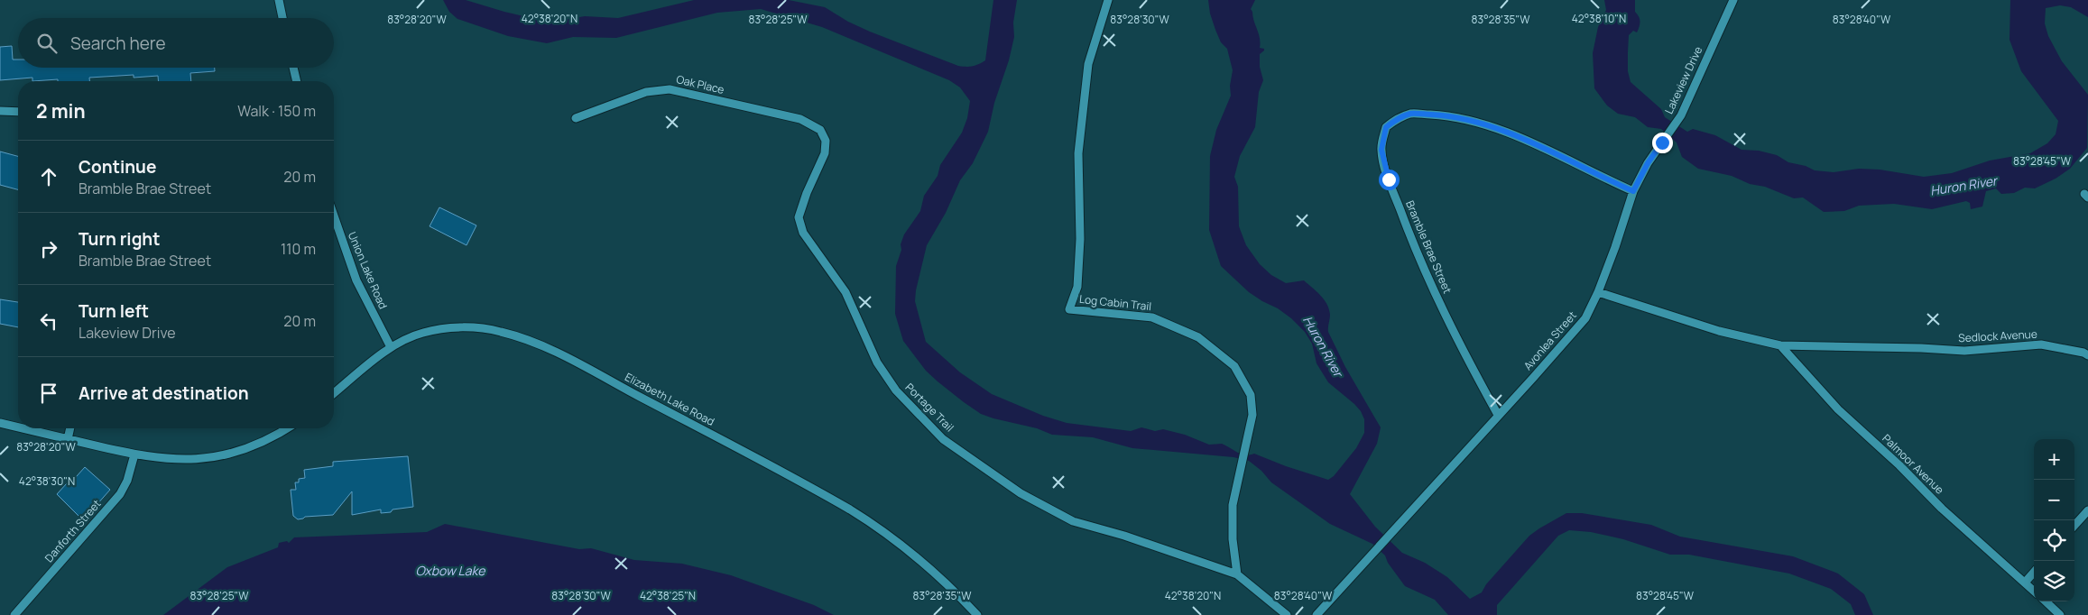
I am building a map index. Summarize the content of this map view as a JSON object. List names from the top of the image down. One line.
{"streets":{"street":["Lakeview Drive","Oak Place","Bramble Brae Street","Union Lake Road","Log Cabin Trail","Sedlock Avenue","Avonlea Street","Elizabeth Lake Road","Portage Trail","Palmoor Avenue","Danforth Street"]},"crossings":[["Lakeview Drive","Bramble Brae Street"],["Lakeview Drive","Avonlea Street"],["Oak Place","Portage Trail"],["Bramble Brae Street","Avonlea Street"],["Union Lake Road","Elizabeth Lake Road"],["Log Cabin Trail","Portage Trail"],["Sedlock Avenue","Palmoor Avenue"]],"water":["Huron River","Oxbow Lake"],"page":{"search":"Search here","heading":["2 min","Walk · 150 m"],"list":[["Continue","Bramble Brae Street","20 m"],["Turn right","Bramble Brae Street","110 m"],["Turn left","Lakeview Drive","20 m"],"Arrive at destination"],"map_buttons":["+","−"]},"coordinates":["42°38'20\"N","42°38'10\"N","83°28'20\"W","83°28'25\"W","83°28'30\"W","83°28'35\"W","83°28'40\"W","83°28'45\"W","42°38'30\"N","42°38'25\"N"]}
